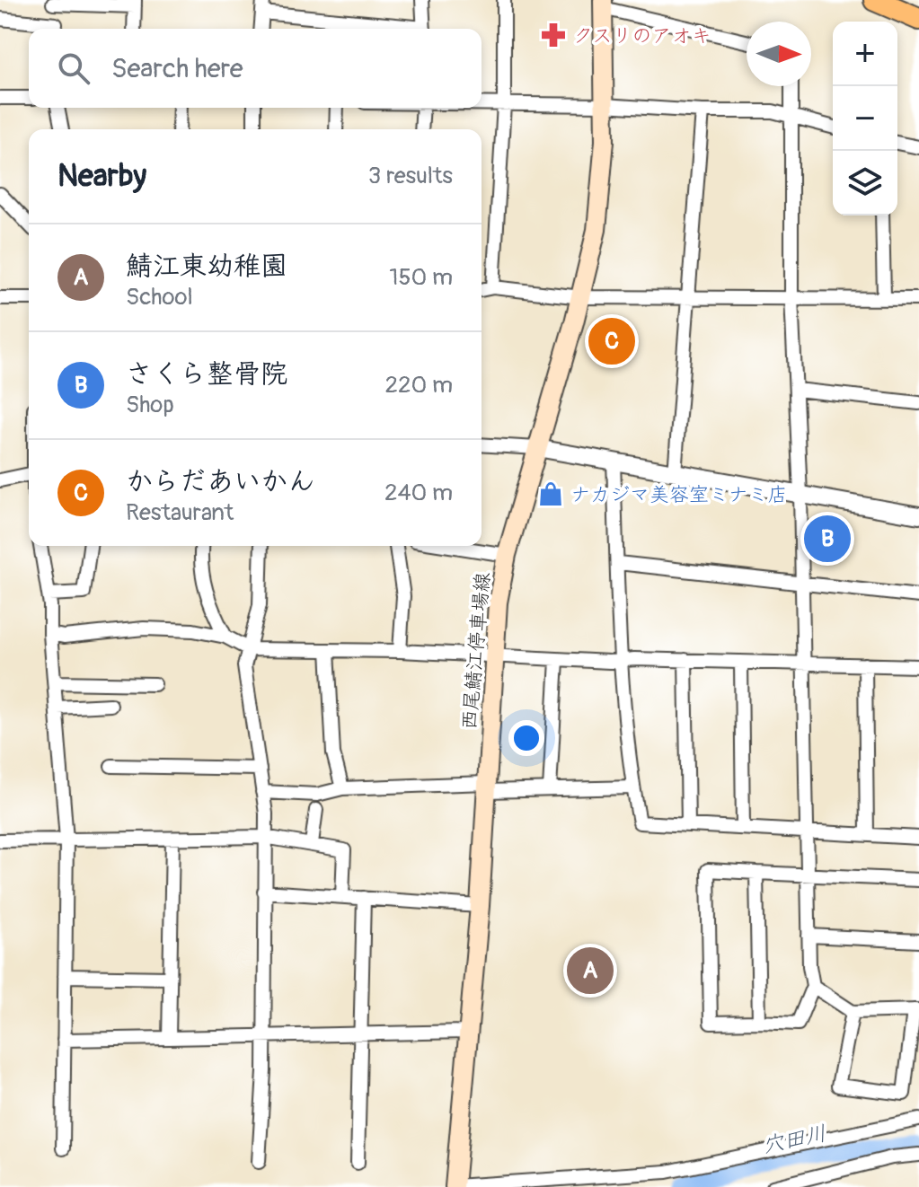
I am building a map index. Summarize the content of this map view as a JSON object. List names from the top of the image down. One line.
{"streets":{"main road":["西尾鯖江停車場線"]},"water":["穴田川"],"places":{"pharmacy":["クスリのアオキ"],"shop":["ナカジマ美容室ミナミ店"]},"north":"right","page":{"map_buttons":["+","−"],"search":"Search here","heading":["Nearby","3 results"],"list":[{"mark":"A","name":"鯖江東幼稚園","note":"School","value":"150 m"},{"mark":"B","name":"さくら整骨院","note":"Shop","value":"220 m"},{"mark":"C","name":"からだあいかん","note":"Restaurant","value":"240 m"}],"pins":["C","B","A"]}}
